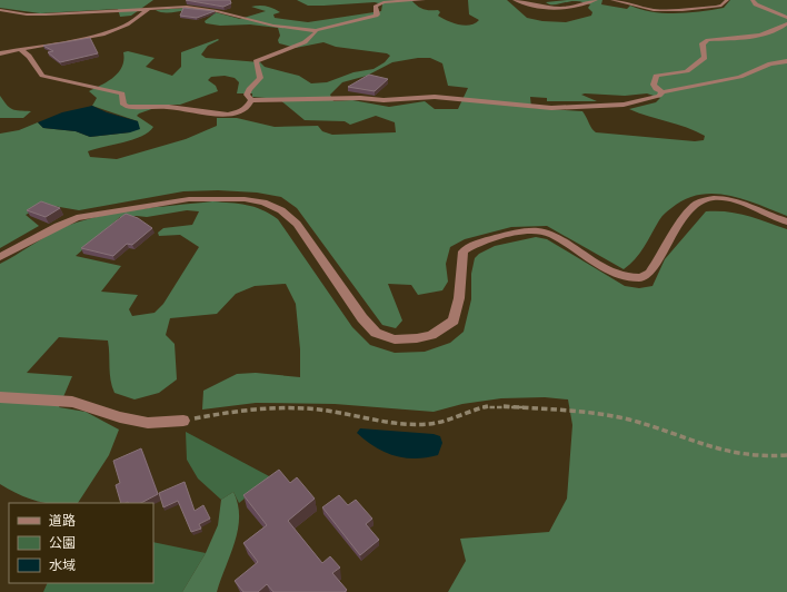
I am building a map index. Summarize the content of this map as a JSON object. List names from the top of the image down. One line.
{"legend":["道路","公園","水域"]}
